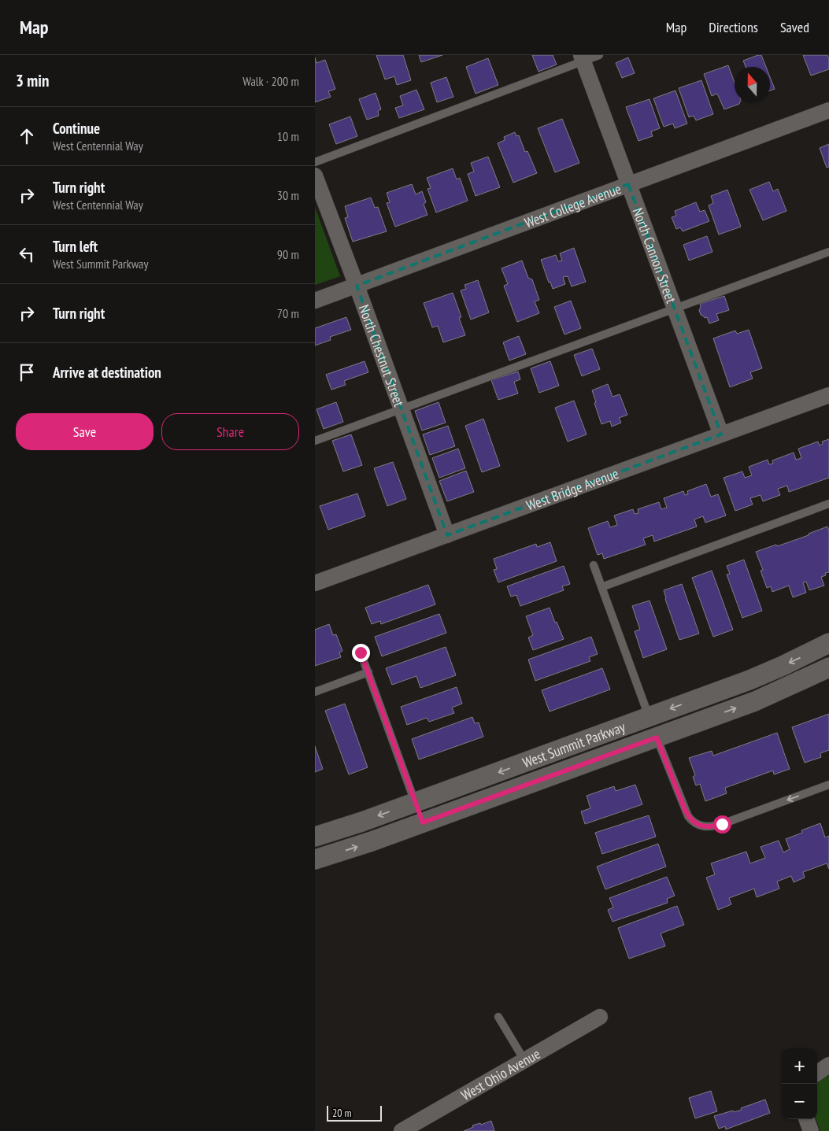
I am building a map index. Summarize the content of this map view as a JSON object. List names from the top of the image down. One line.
{"streets":{"street":["West College Avenue","North Cannon Street","North Chestnut Street","West Bridge Avenue","West Summit Parkway","West Ohio Avenue"]},"crossings":[["West College Avenue","North Cannon Street"],["West College Avenue","North Chestnut Street"],["North Cannon Street","West Bridge Avenue"],["North Chestnut Street","West Bridge Avenue"]],"scale_bar":"20 m","north":"top","page":{"header":"Map","nav":["Map","Directions","Saved"],"heading":["3 min","Walk · 200 m"],"list":[["Continue","West Centennial Way","10 m"],["Turn right","West Centennial Way","30 m"],["Turn left","West Summit Parkway","90 m"],["Turn right","70 m"],"Arrive at destination"],"buttons":["Save","Share"],"map_buttons":["+","−"],"scale":"20 m"}}
